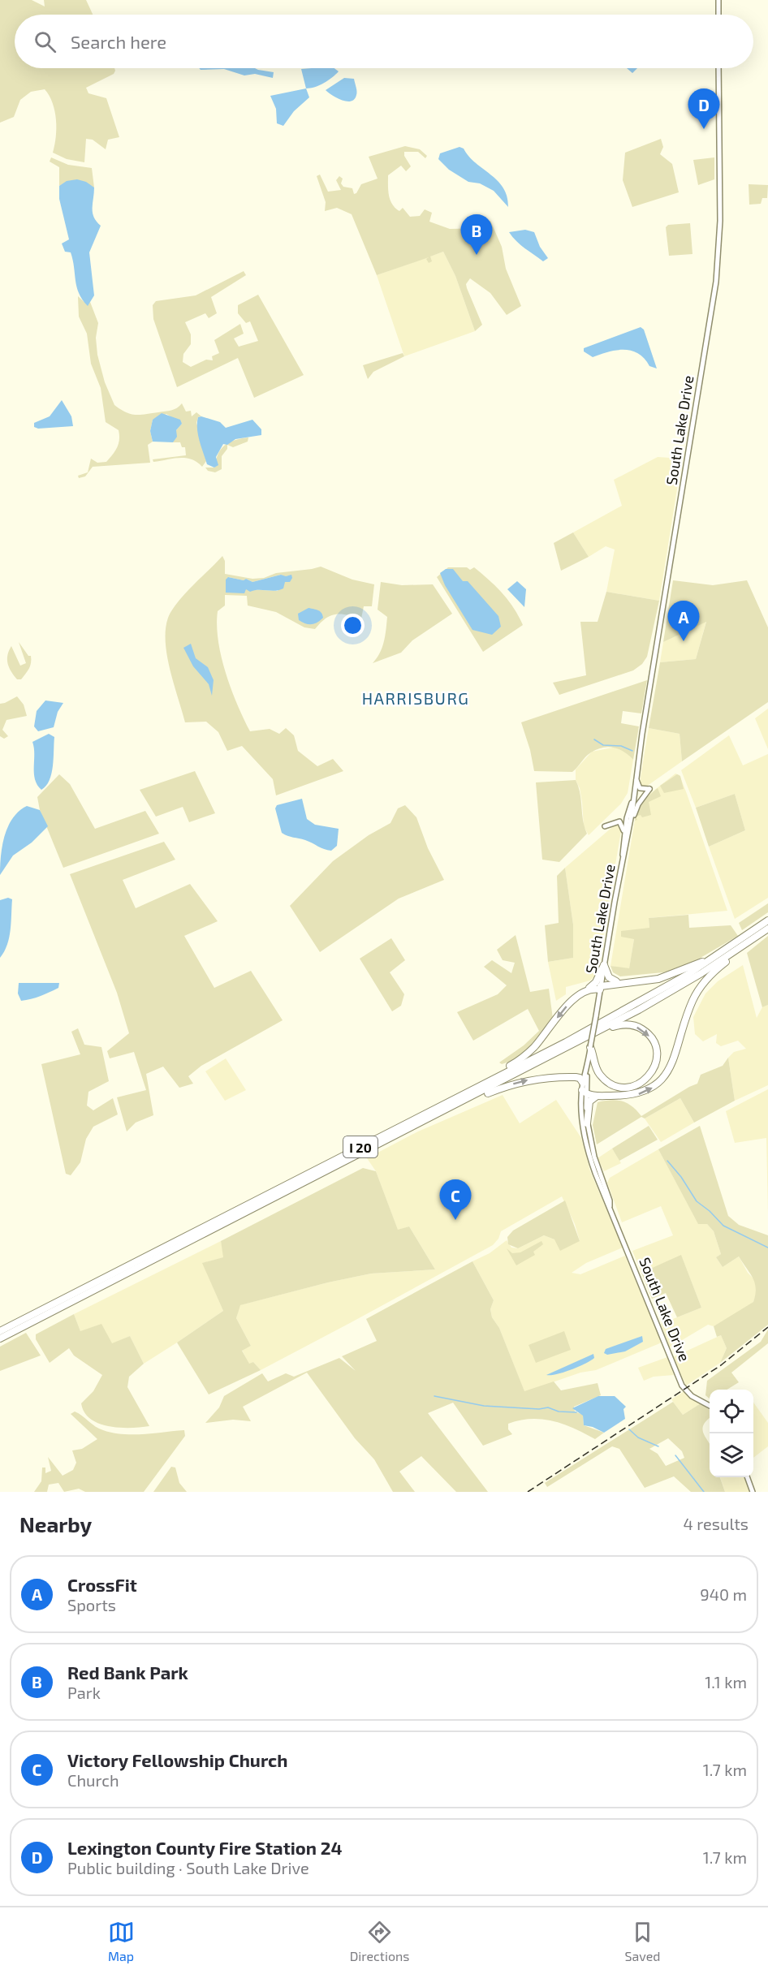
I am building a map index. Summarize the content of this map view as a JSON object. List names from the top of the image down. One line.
{"streets":{"highway":["I 20"],"main road":["South Lake Drive"]},"districts":["HARRISBURG"],"page":{"search":"Search here","pins":["D","B","A","C"],"heading":["Nearby","4 results"],"list":[{"mark":"A","name":"CrossFit","note":"Sports","value":"940 m"},{"mark":"B","name":"Red Bank Park","note":"Park","value":"1.1 km"},{"mark":"C","name":"Victory Fellowship Church","note":"Church","value":"1.7 km"},{"mark":"D","name":"Lexington County Fire Station 24","note":"Public building · South Lake Drive","value":"1.7 km"}],"nav":["Map","Directions","Saved"]}}
